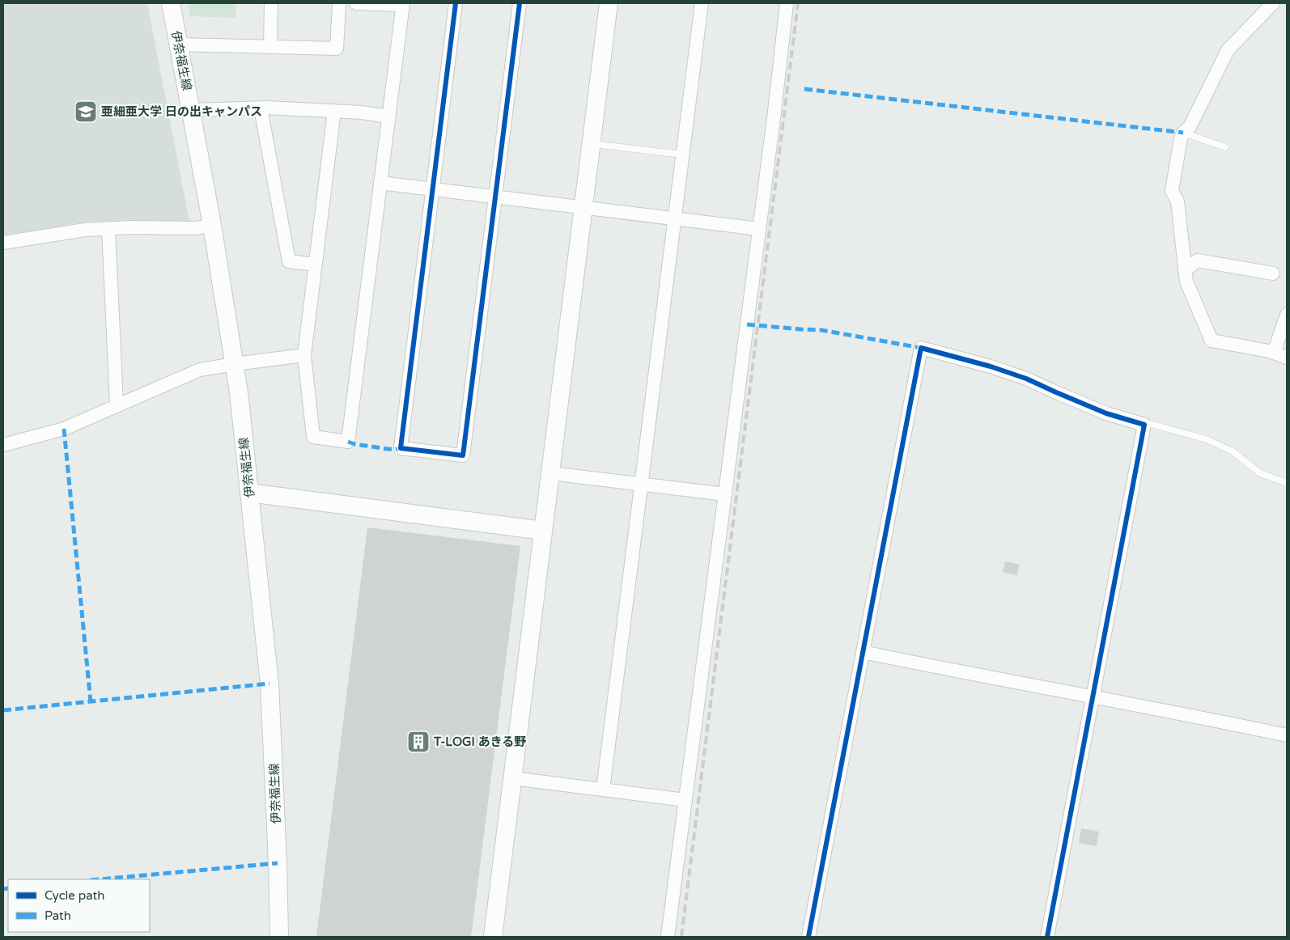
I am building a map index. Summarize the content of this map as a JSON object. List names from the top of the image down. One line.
{"streets":{"street":["伊奈福生線"]},"places":{"school or university":["亜細亜大学 日の出キャンパス"],"building":["T-LOGI あきる野"]},"legend":["Cycle path","Path"]}
